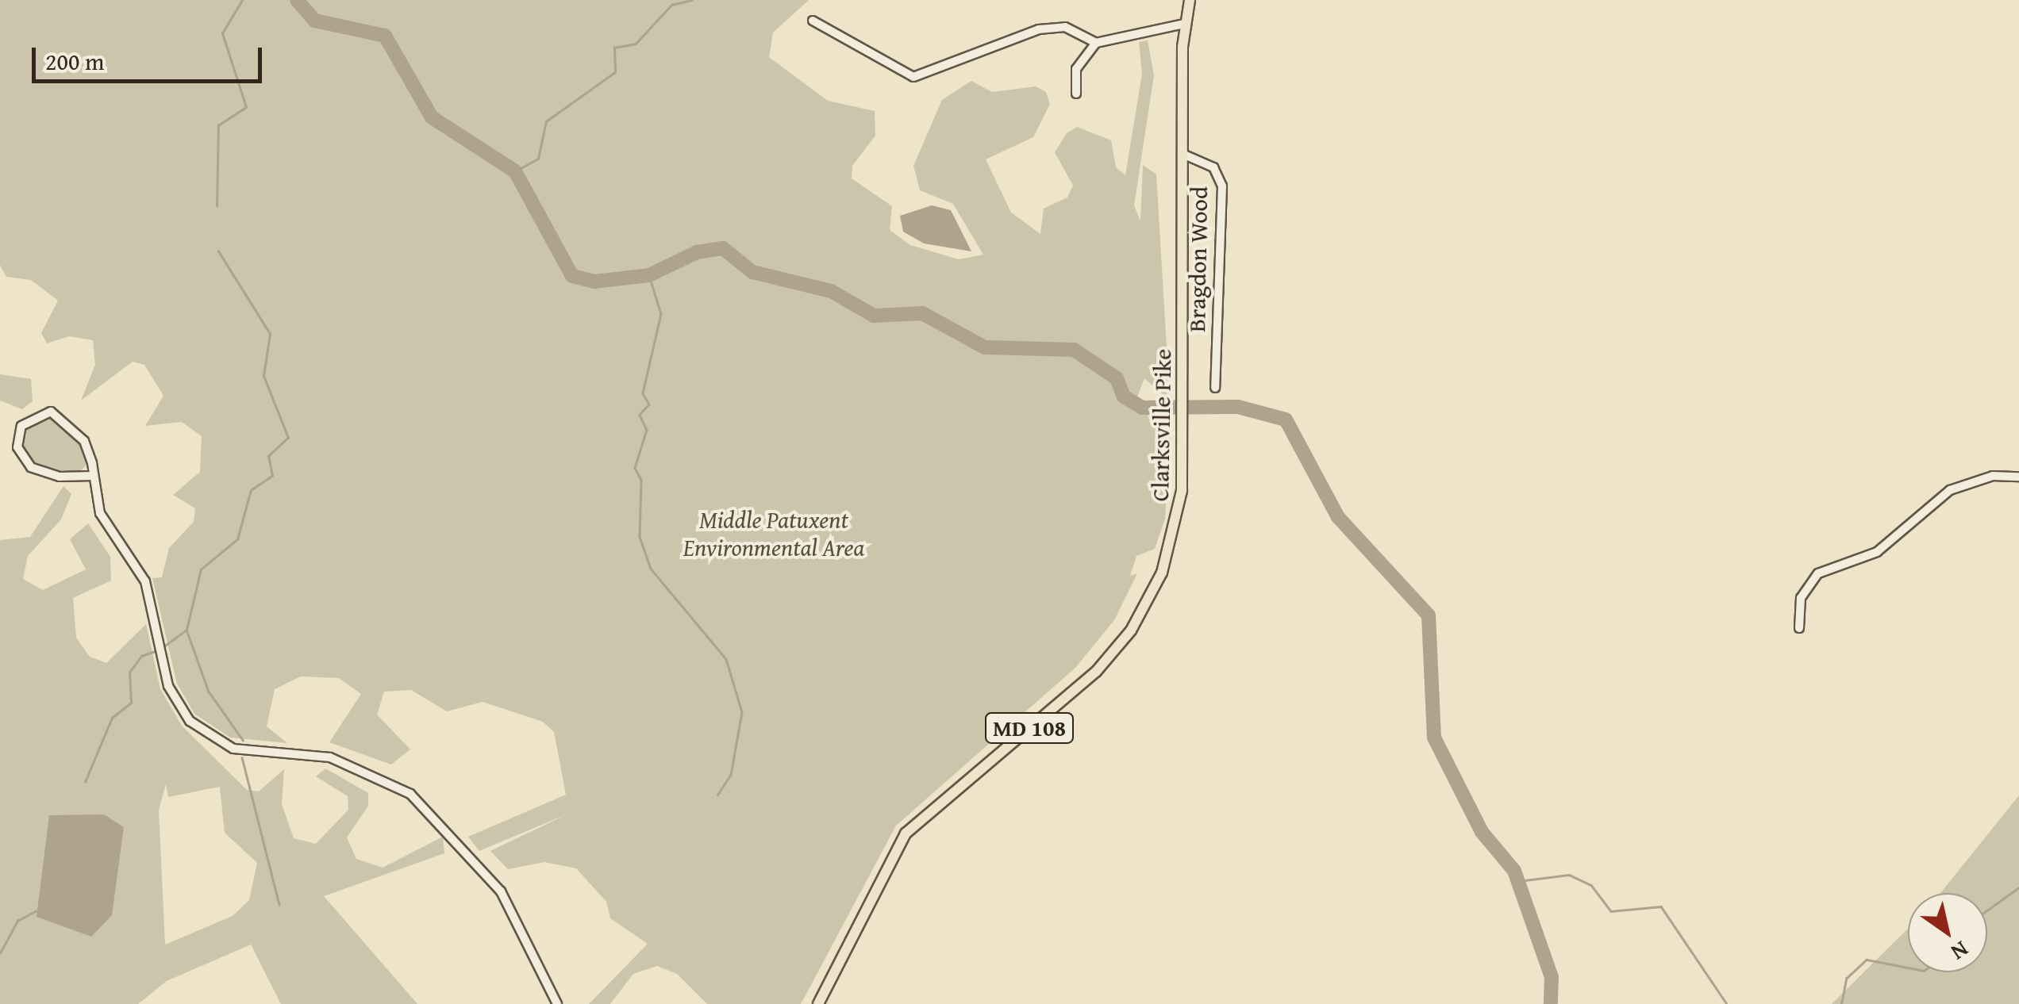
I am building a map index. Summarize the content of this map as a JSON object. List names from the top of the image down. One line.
{"streets":{"main road":["Clarksville Pike","MD 108"],"street":["Bragdon Wood"]},"crossings":[["Bragdon Wood","Clarksville Pike"]],"parks":["Middle Patuxent Environmental Area"],"scale_bar":"200 m","north":"bottom right"}
